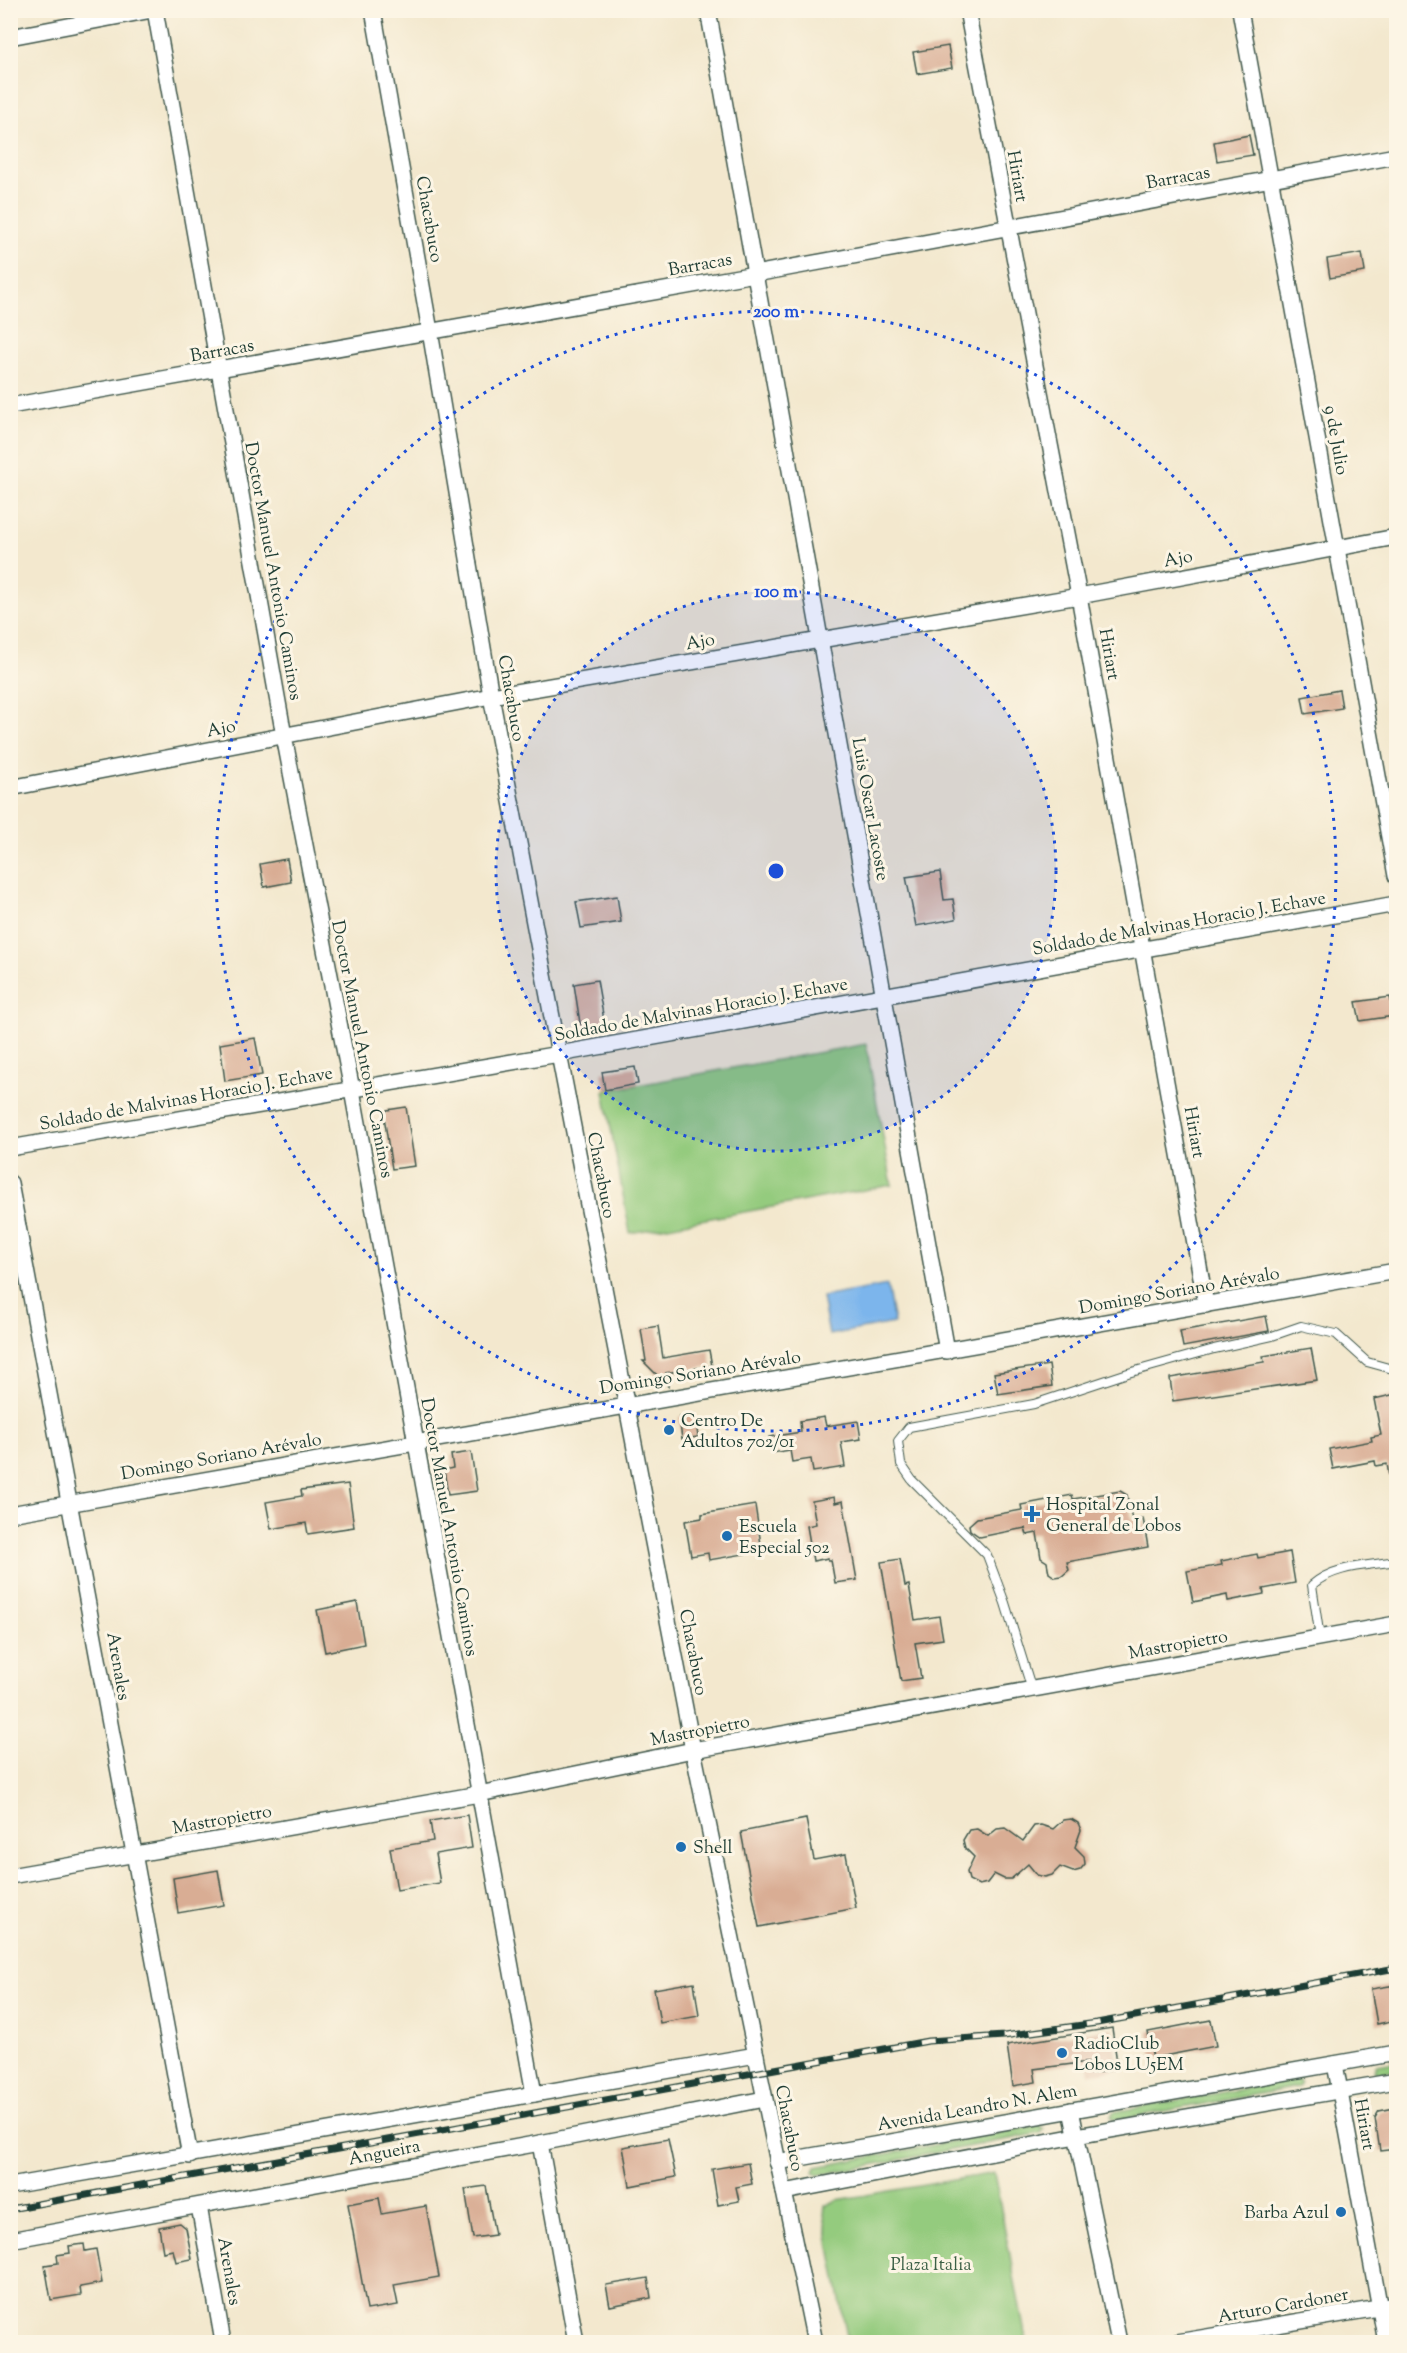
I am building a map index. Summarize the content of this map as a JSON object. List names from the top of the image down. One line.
{"streets":{"street":["Hiriart","Barracas","Chacabuco","9 de Julio","Ajo","Doctor Manuel Antonio Caminos","Luis Oscar Lacoste","Soldado de Malvinas Horacio J. Echave","Domingo Soriano Arévalo","Mastropietro","Arenales","Avenida Leandro N. Alem","Angueira","Arturo Cardoner"]},"crossings":[["Hiriart","Barracas"],["Hiriart","Ajo"],["Hiriart","Soldado de Malvinas Horacio J. Echave"],["Hiriart","Domingo Soriano Arévalo"],["Hiriart","Avenida Leandro N. Alem"],["Hiriart","Arturo Cardoner"],["Barracas","Chacabuco"],["Barracas","9 de Julio"],["Barracas","Doctor Manuel Antonio Caminos"],["Barracas","Luis Oscar Lacoste"],["Chacabuco","Ajo"],["Chacabuco","Soldado de Malvinas Horacio J. Echave"],["Chacabuco","Domingo Soriano Arévalo"],["Chacabuco","Mastropietro"],["Chacabuco","Avenida Leandro N. Alem"],["Chacabuco","Angueira"],["9 de Julio","Ajo"],["Ajo","Doctor Manuel Antonio Caminos"],["Ajo","Luis Oscar Lacoste"],["Doctor Manuel Antonio Caminos","Soldado de Malvinas Horacio J. Echave"],["Doctor Manuel Antonio Caminos","Domingo Soriano Arévalo"],["Doctor Manuel Antonio Caminos","Mastropietro"],["Doctor Manuel Antonio Caminos","Angueira"],["Luis Oscar Lacoste","Soldado de Malvinas Horacio J. Echave"],["Luis Oscar Lacoste","Domingo Soriano Arévalo"],["Domingo Soriano Arévalo","Arenales"],["Mastropietro","Arenales"],["Arenales","Angueira"]],"parks":["Plaza Italia"],"places":{"other":["Centro De Adultos 702/01","Escuela Especial 502","Shell","RadioClub Lobos LU5EM","Barba Azul"],"health":["Hospital Zonal General de Lobos"]},"rings":["200 m","100 m"]}
